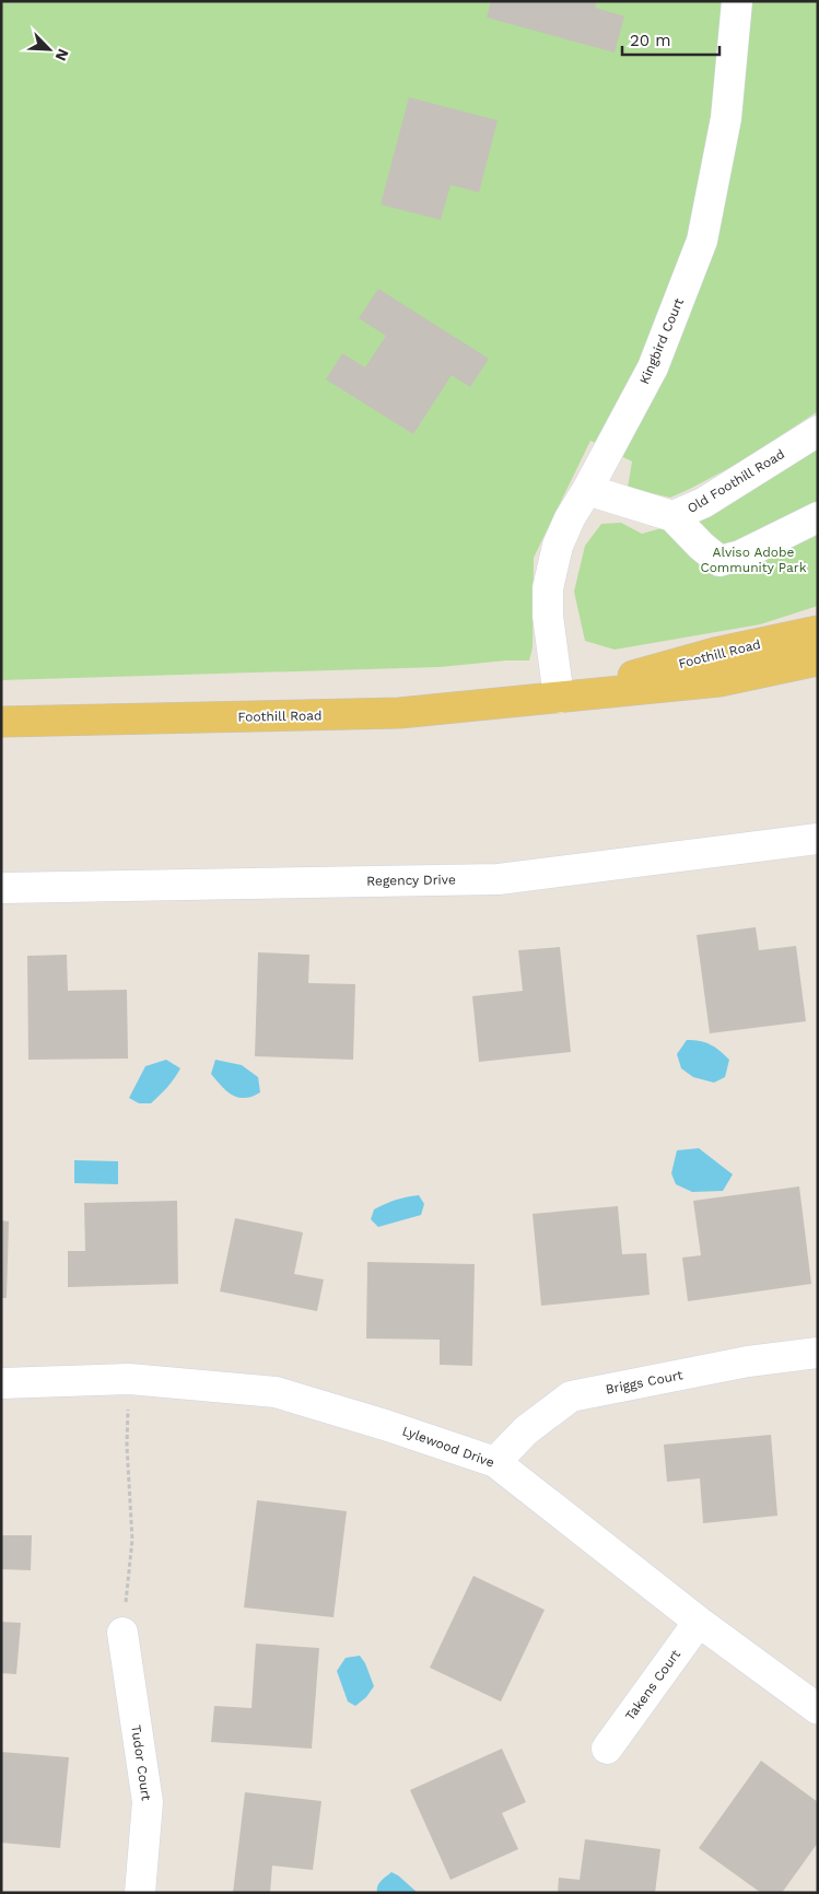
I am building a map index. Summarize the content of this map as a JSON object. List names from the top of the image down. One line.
{"streets":{"main road":["Foothill Road"],"street":["Kingbird Court","Old Foothill Road","Regency Drive","Briggs Court","Lylewood Drive","Takens Court","Tudor Court"]},"crossings":[["Kingbird Court","Old Foothill Road"],["Kingbird Court","Foothill Road"],["Briggs Court","Lylewood Drive"],["Lylewood Drive","Takens Court"]],"parks":["Alviso Adobe Community Park"],"scale_bar":"20 m","north":"bottom right"}
